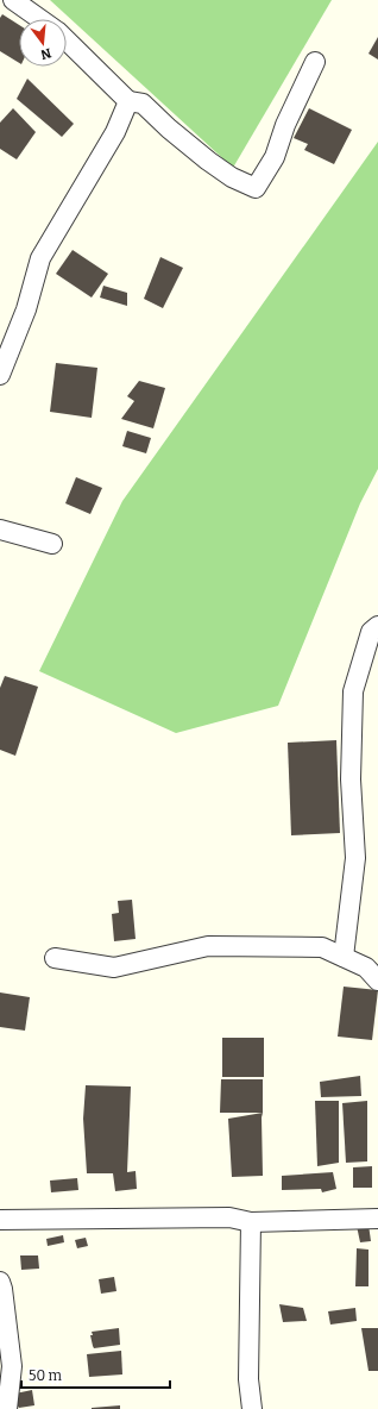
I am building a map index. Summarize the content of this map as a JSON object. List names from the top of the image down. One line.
{"scale_bar":"50 m","north":"bottom"}
